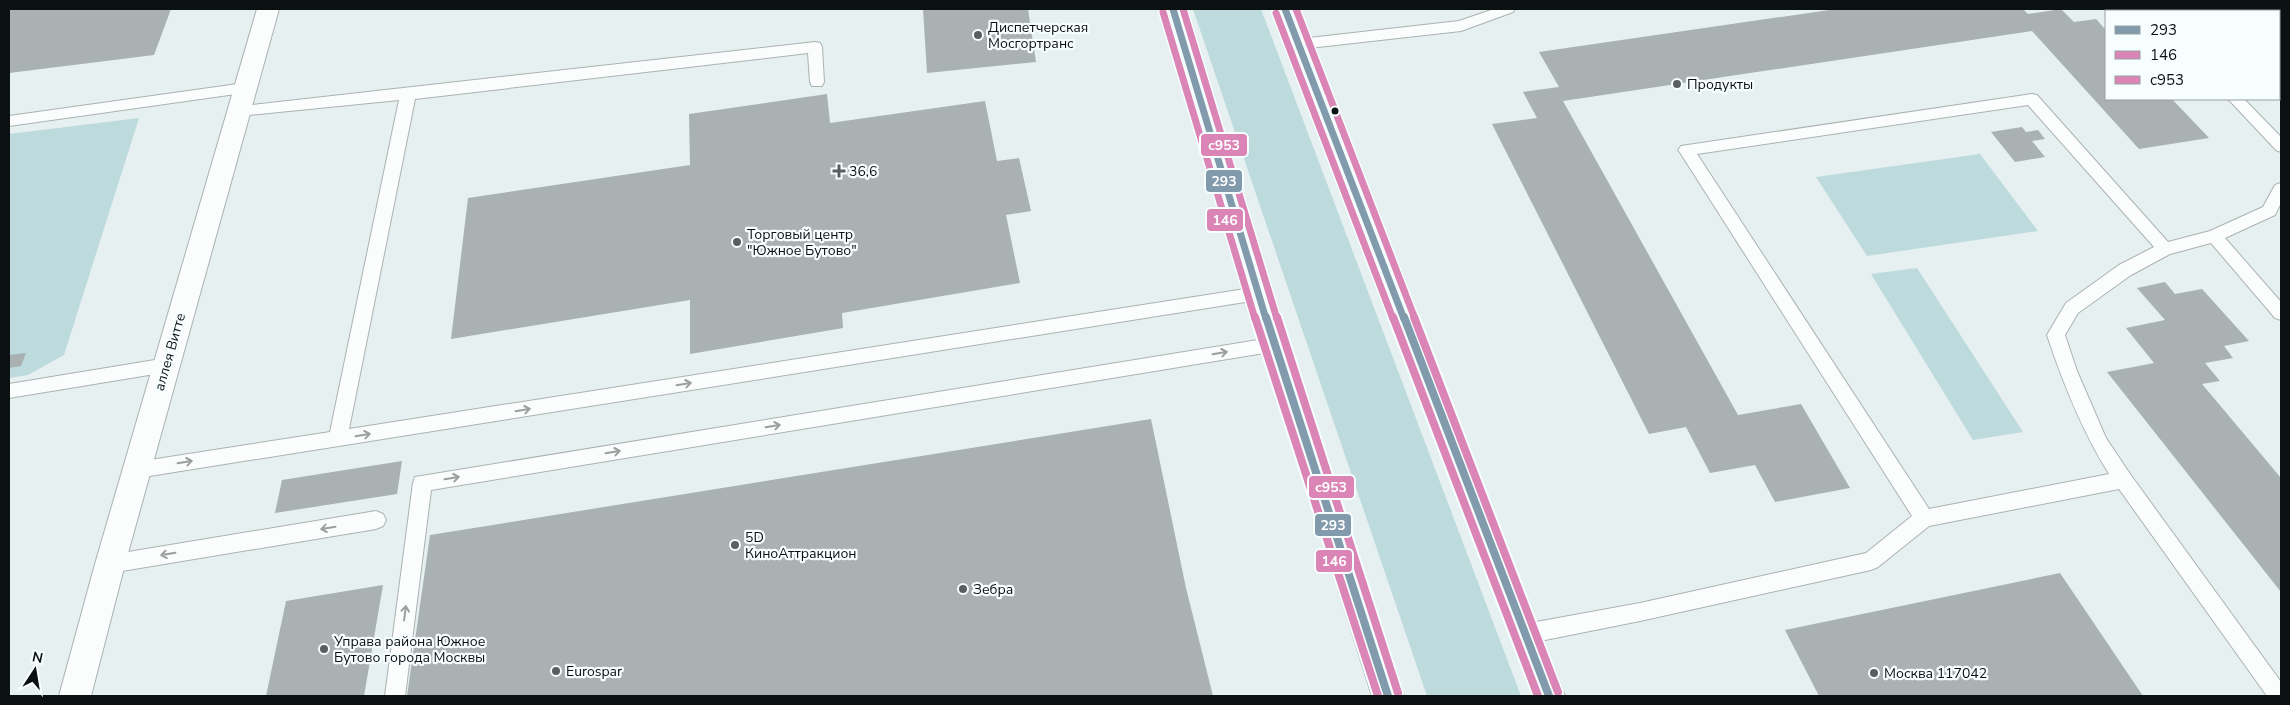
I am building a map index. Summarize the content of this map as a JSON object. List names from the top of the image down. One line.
{"streets":{"street":["аллея Витте"]},"places":{"other":["Диспетчерская Мосгортранс","Продукты","Торговый центр \"Южное Бутово\"","5D КиноАттракцион","Зебра","Управа района Южное Бутово города Москвы","Eurospar","Москва 117042"],"health":["36,6"]},"lines":["transit line 293","transit line с953","transit line 146"],"legend":["293","146","с953"],"north":"top"}
